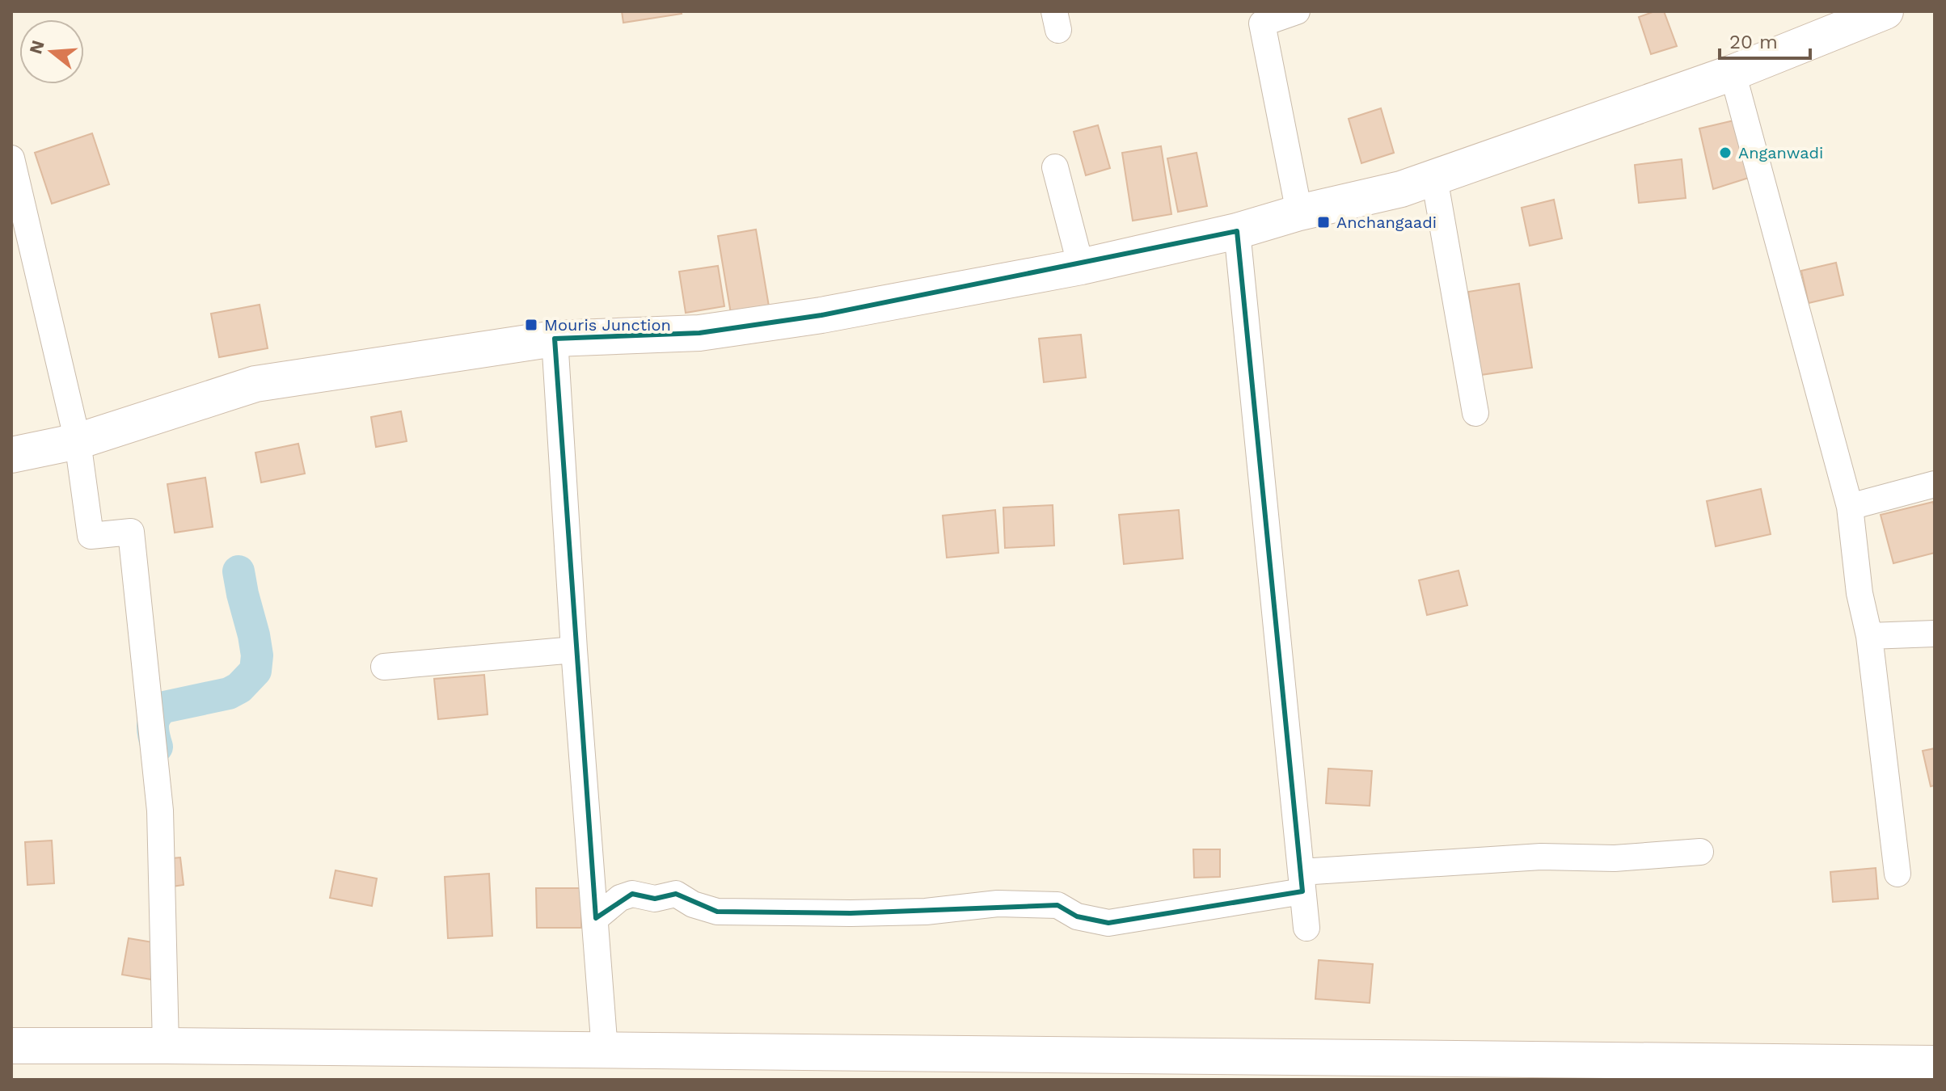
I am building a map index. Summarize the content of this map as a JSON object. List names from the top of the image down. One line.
{"places":{"other":["Anganwadi"],"transit":["Anchangaadi","Mouris Junction"]},"scale_bar":"20 m","north":"left"}
